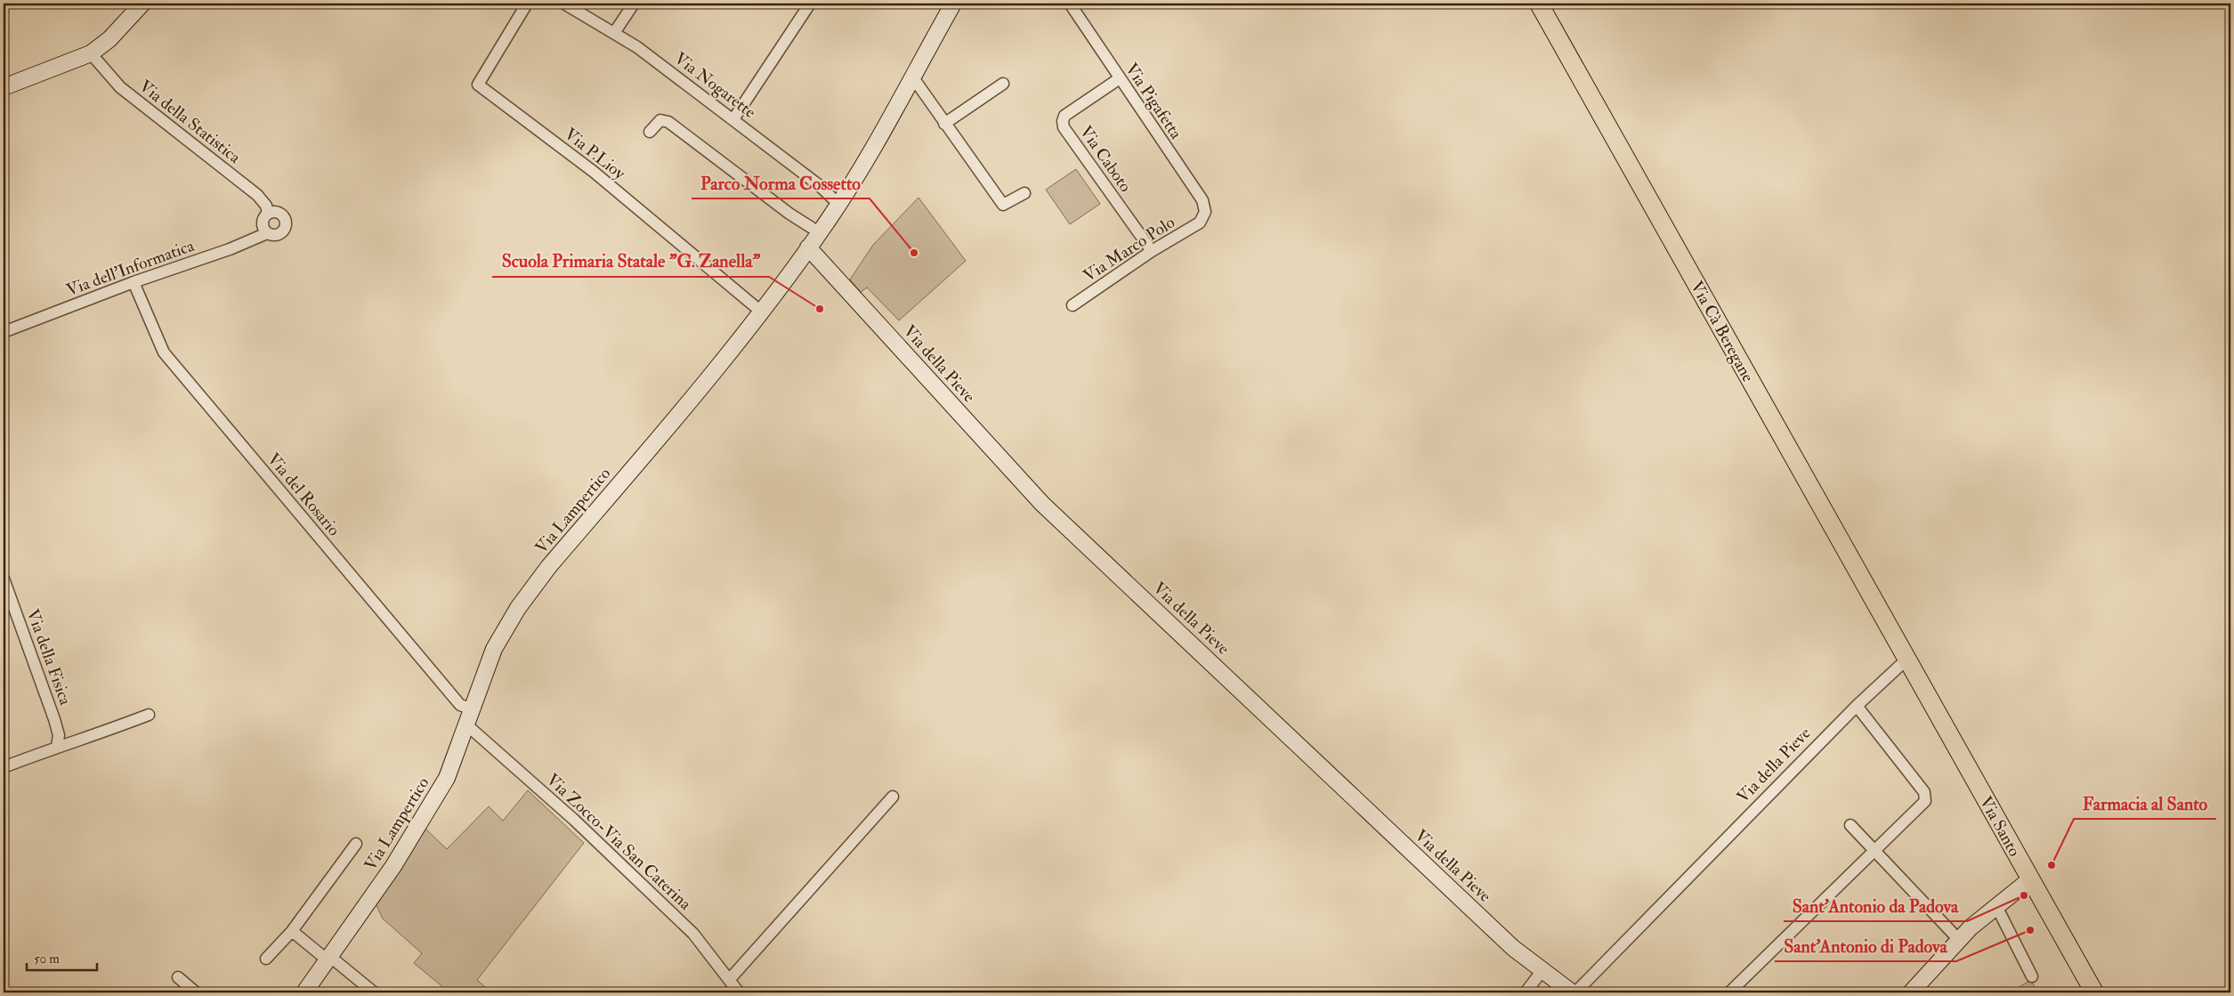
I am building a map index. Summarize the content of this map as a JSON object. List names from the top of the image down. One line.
{"streets":{"main road":["Via Cà Beregane","Via Santo"],"street":["Via Nogarette","Via Pigafetta","Via della Statistica","Via P.Lioy","Via Caboto","Via Marco Polo","Via dell'Informatica","Via della Pieve","Via del Rosario","Via Lampertico","Via della Fisica","Via Zocco-Via San Caterina"]},"crossings":[["Via Nogarette","Via Lampertico"],["Via Pigafetta","Via Caboto"],["Via Pigafetta","Via Marco Polo"],["Via della Statistica","Via dell'Informatica"],["Via P.Lioy","Via Lampertico"],["Via Caboto","Via Marco Polo"],["Via dell'Informatica","Via del Rosario"],["Via Cà Beregane","Via della Pieve"],["Via Cà Beregane","Via Santo"],["Via della Pieve","Via Lampertico"],["Via della Pieve","Via Santo"],["Via del Rosario","Via Lampertico"],["Via Lampertico","Via Zocco-Via San Caterina"]],"places":["Parco Norma Cossetto","Scuola Primaria Statale \"G. Zanella\"","Farmacia al Santo","Sant'Antonio da Padova","Sant'Antonio di Padova"],"scale_bar":"50 m"}
